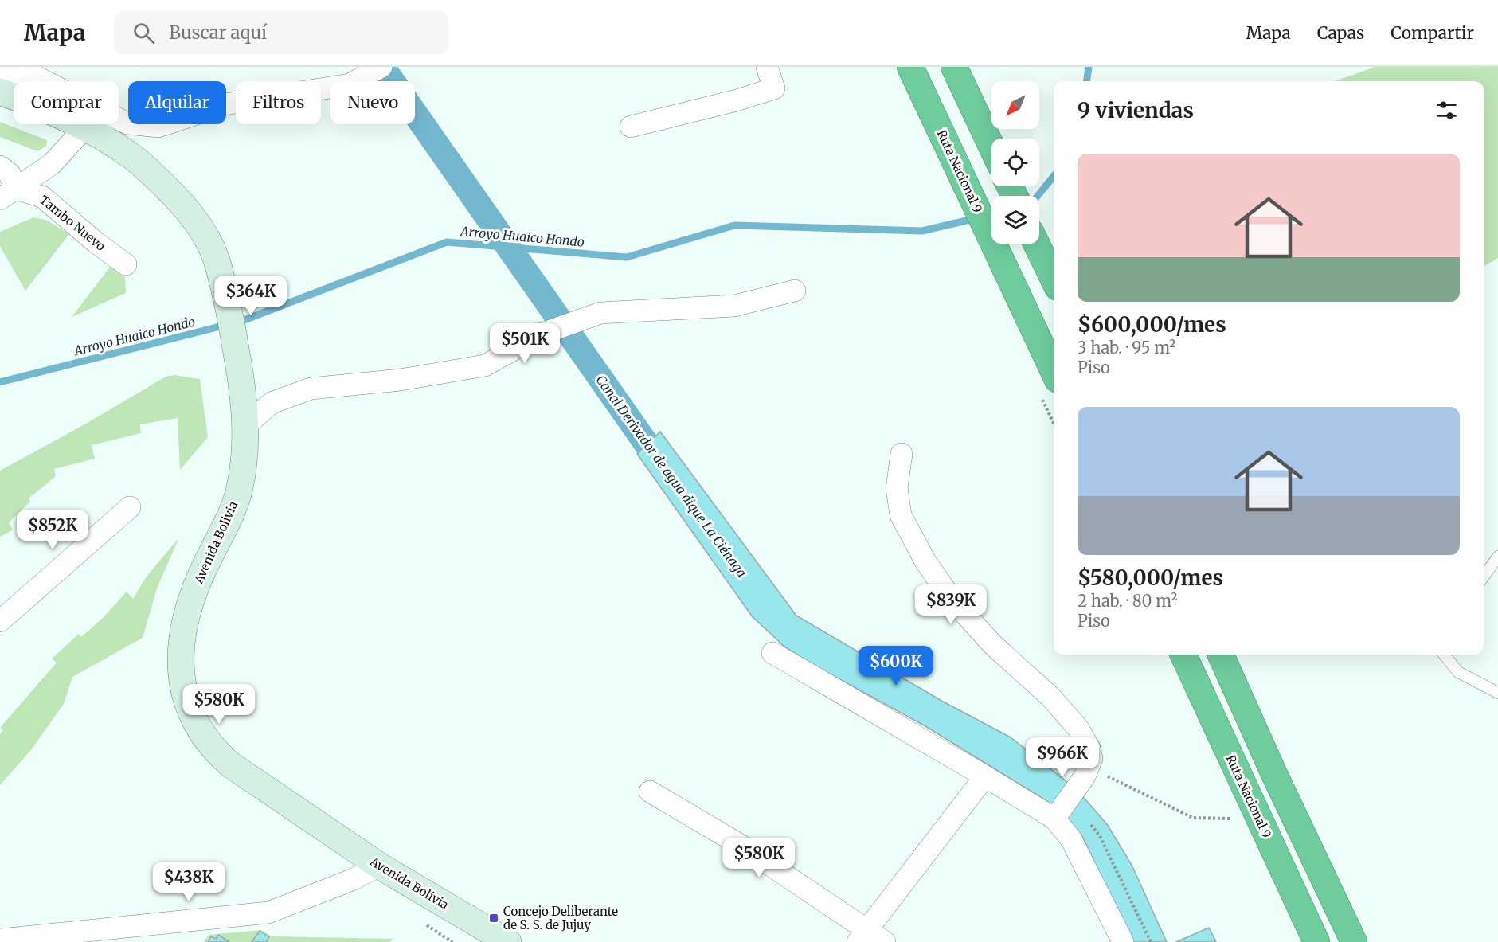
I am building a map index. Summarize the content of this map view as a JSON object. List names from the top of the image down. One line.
{"streets":{"highway":["Ruta Nacional 9"],"street":["Tambo Nuevo","Avenida Bolivia"]},"water":["Arroyo Huaico Hondo","Canal Derivador de agua dique La Ciénaga"],"places":{"transit":["Concejo Deliberante de S. S. de Jujuy"]},"north":"bottom left","page":{"header":"Mapa","search":"Buscar aquí","nav":["Mapa","Capas","Compartir"],"chip":["Comprar","Alquilar","Filtros","Nuevo"],"heading":"9 viviendas","list":[{"name":"$600,000/mes","note":"3 hab. · 95 m² · Piso"},{"name":"$580,000/mes","note":"2 hab. · 80 m² · Piso"}],"price":["$364K","$501K","$852K","$839K","$600K","$580K","$966K","$580K","$438K"]}}
